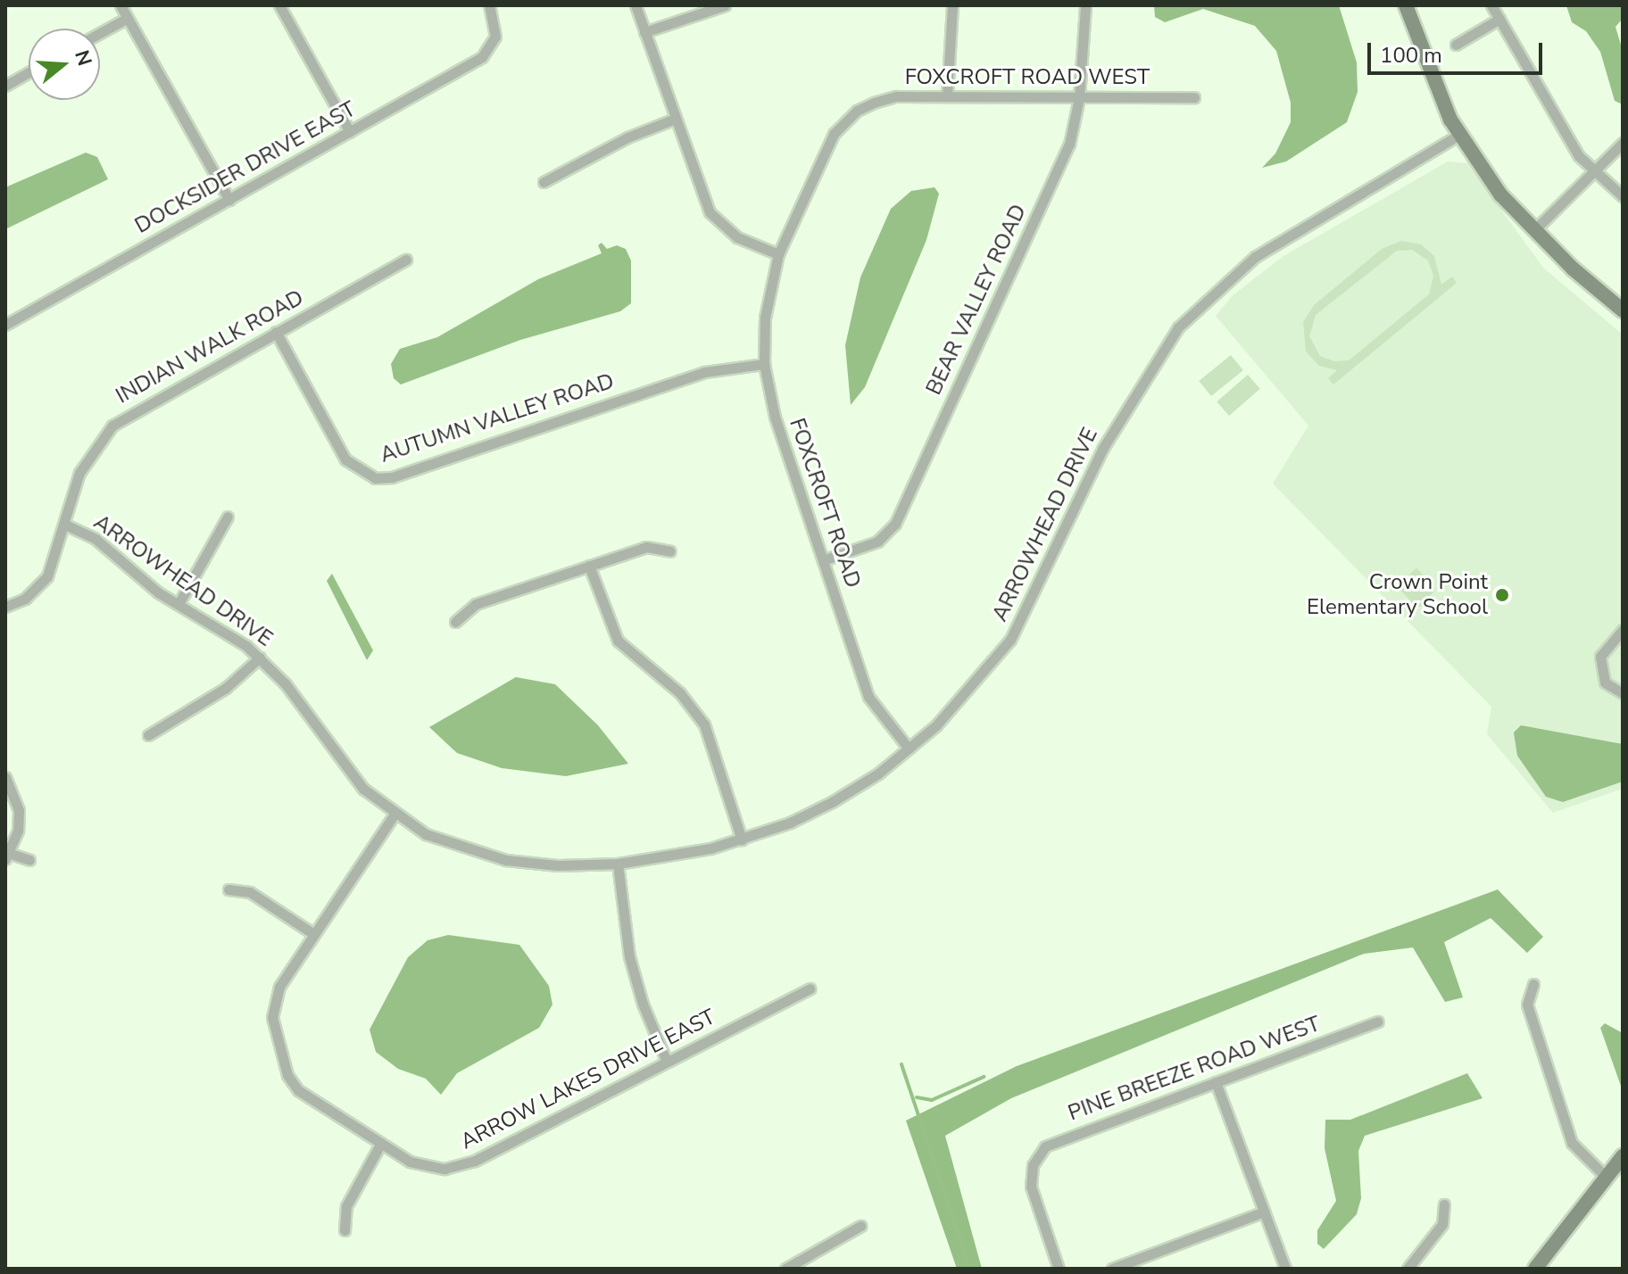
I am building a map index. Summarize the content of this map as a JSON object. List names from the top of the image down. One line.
{"streets":{"street":["FOXCROFT ROAD WEST","DOCKSIDER DRIVE EAST","BEAR VALLEY ROAD","INDIAN WALK ROAD","AUTUMN VALLEY ROAD","FOXCROFT ROAD","ARROWHEAD DRIVE","PINE BREEZE ROAD WEST","ARROW LAKES DRIVE EAST"]},"crossings":[["FOXCROFT ROAD WEST","BEAR VALLEY ROAD"],["FOXCROFT ROAD WEST","FOXCROFT ROAD"],["BEAR VALLEY ROAD","FOXCROFT ROAD"],["INDIAN WALK ROAD","AUTUMN VALLEY ROAD"],["INDIAN WALK ROAD","ARROWHEAD DRIVE"],["AUTUMN VALLEY ROAD","FOXCROFT ROAD"],["FOXCROFT ROAD","ARROWHEAD DRIVE"],["ARROWHEAD DRIVE","ARROW LAKES DRIVE EAST"]],"places":["Crown Point Elementary School"],"scale_bar":"100 m","north":"right"}
